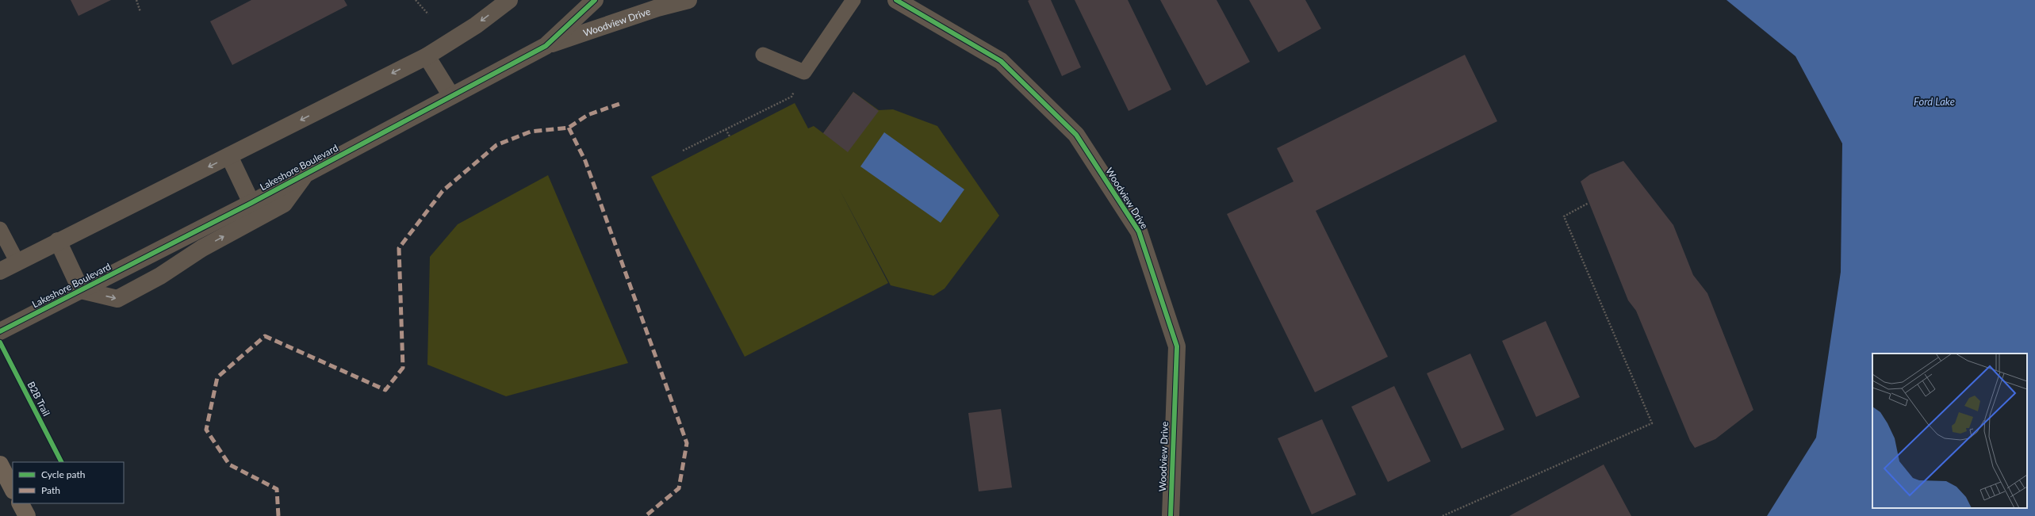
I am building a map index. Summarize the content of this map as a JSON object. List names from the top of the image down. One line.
{"streets":{"street":["Woodview Drive","Lakeshore Boulevard"],"cycle path":["B2B Trail"]},"crossings":[["Woodview Drive","Lakeshore Boulevard"]],"water":["Ford Lake"],"legend":["Cycle path","Path"]}
